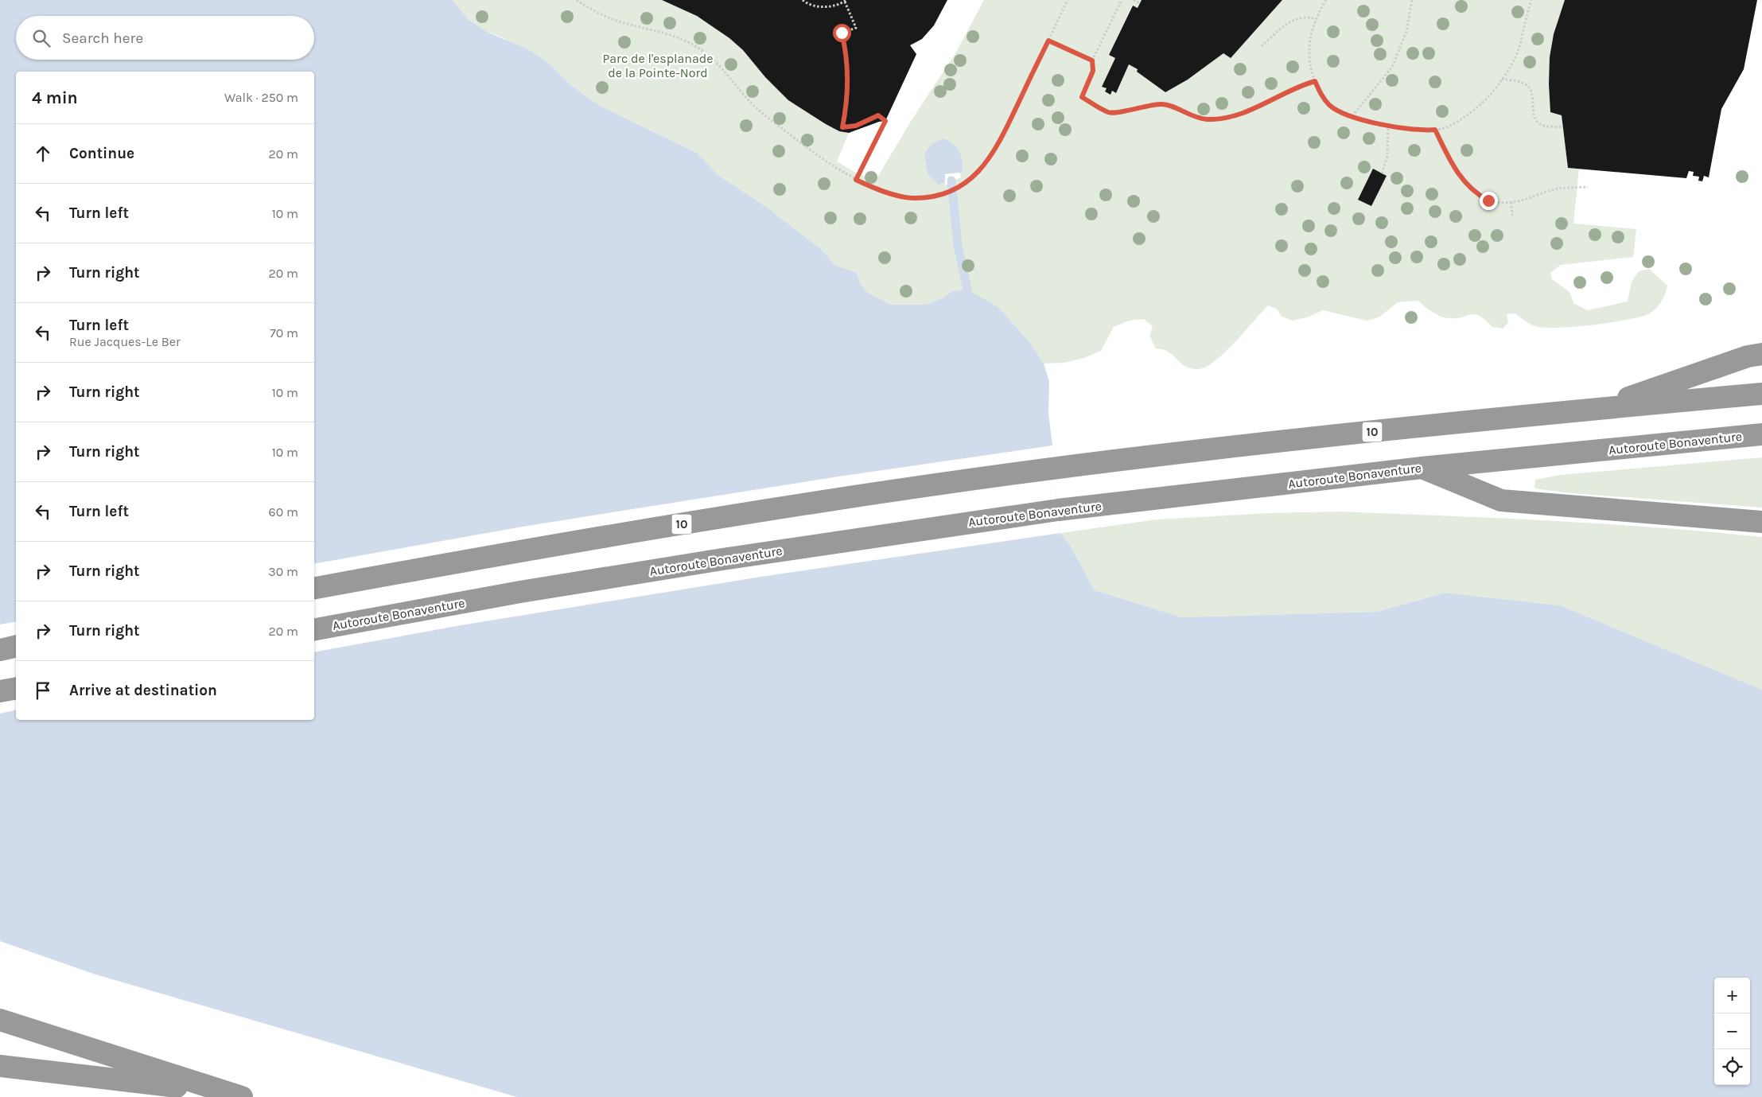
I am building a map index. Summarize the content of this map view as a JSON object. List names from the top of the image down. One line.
{"streets":{"highway":["10","Autoroute Bonaventure"]},"parks":["Parc de l'esplanade de la Pointe-Nord"],"page":{"search":"Search here","heading":["4 min","Walk · 250 m"],"list":[["Continue","20 m"],["Turn left","10 m"],["Turn right","20 m"],["Turn left","Rue Jacques-Le Ber","70 m"],["Turn right","10 m"],["Turn right","10 m"],["Turn left","60 m"],["Turn right","30 m"],["Turn right","20 m"],"Arrive at destination"],"map_buttons":["+","−"]}}
